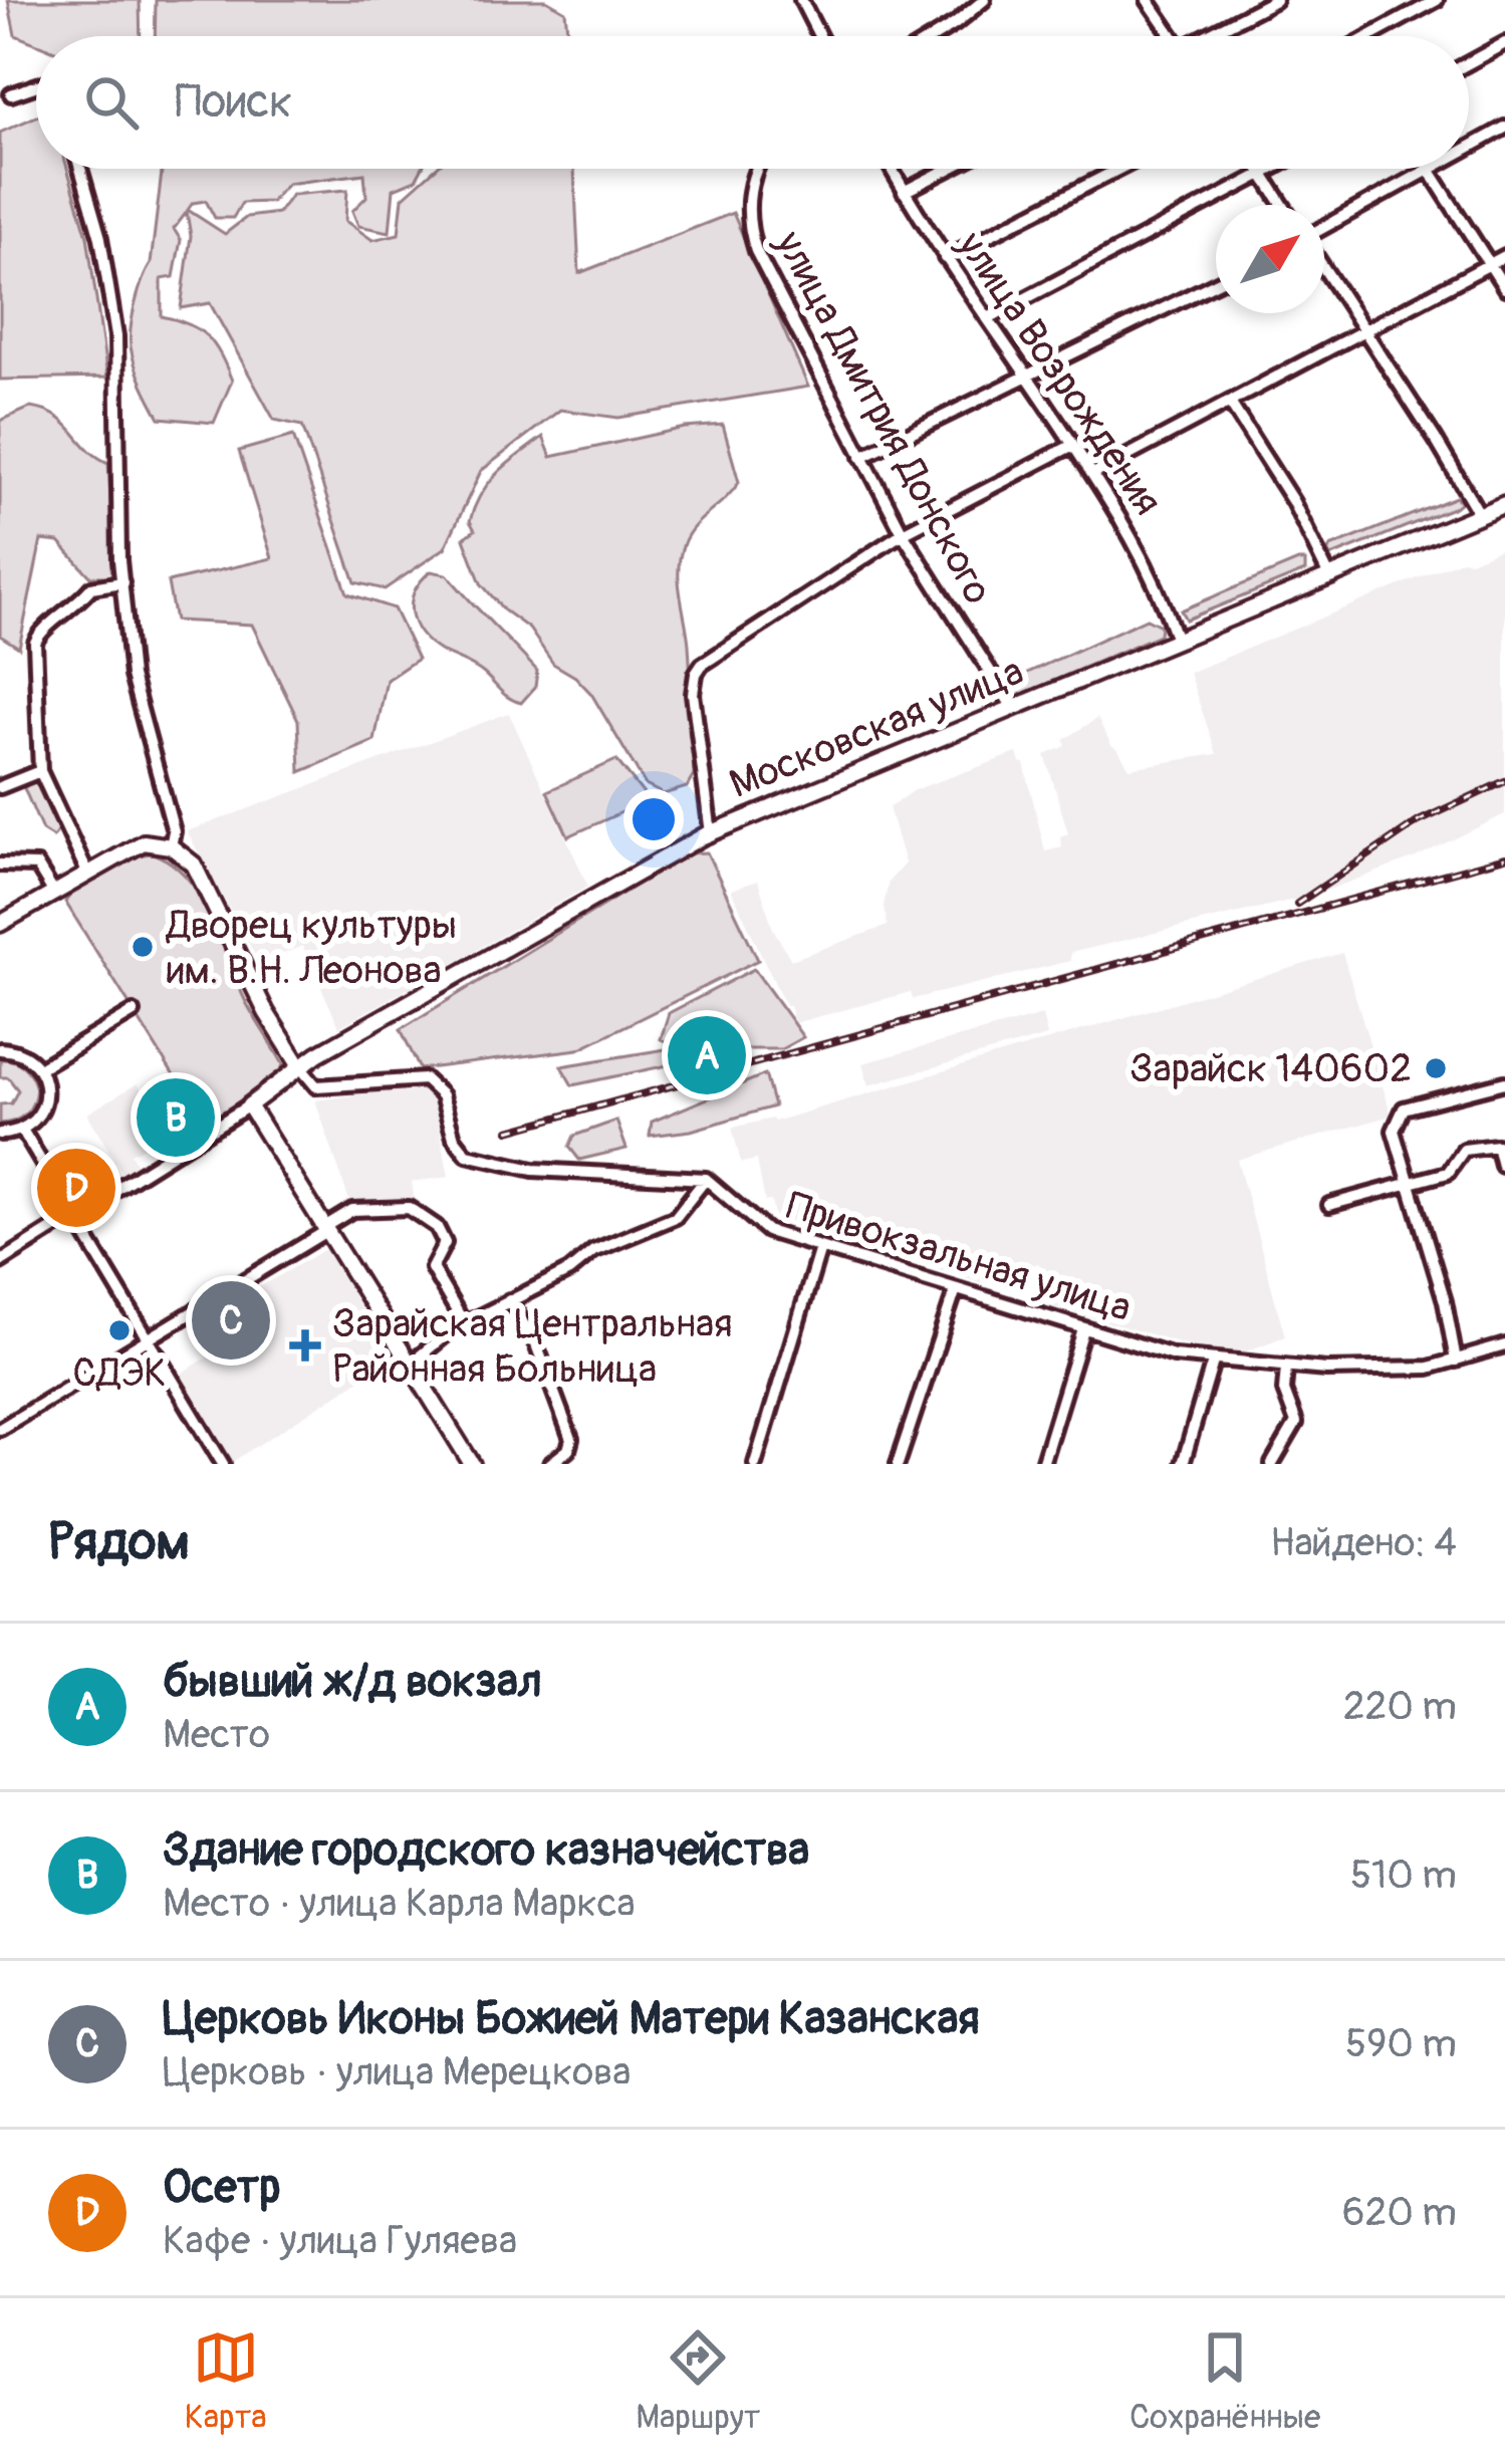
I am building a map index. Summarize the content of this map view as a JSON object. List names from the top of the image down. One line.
{"streets":{"main road":["Московская улица"],"street":["улица Возрождения","улица Дмитрия Донского","Привокзальная улица"]},"crossings":[["улица Возрождения","Московская улица"],["улица Дмитрия Донского","Московская улица"]],"places":{"other":["Дворец культуры им. В.Н. Леонова","Зарайск 140602","СДЭК"],"health":["Зарайская Центральная Районная Больница"]},"north":"top right","page":{"search":"Поиск","pins":["A","B","D","C"],"heading":["Рядом","Найдено: 4"],"list":[{"mark":"A","name":"бывший ж/д вокзал","note":"Место","value":"220 m"},{"mark":"B","name":"Здание городского казначейства","note":"Место · улица Карла Маркса","value":"510 m"},{"mark":"C","name":"Церковь Иконы Божией Матери Казанская","note":"Церковь · улица Мерецкова","value":"590 m"},{"mark":"D","name":"Осетр","note":"Кафе · улица Гуляева","value":"620 m"}],"nav":["Карта","Маршрут","Сохранённые"]}}
